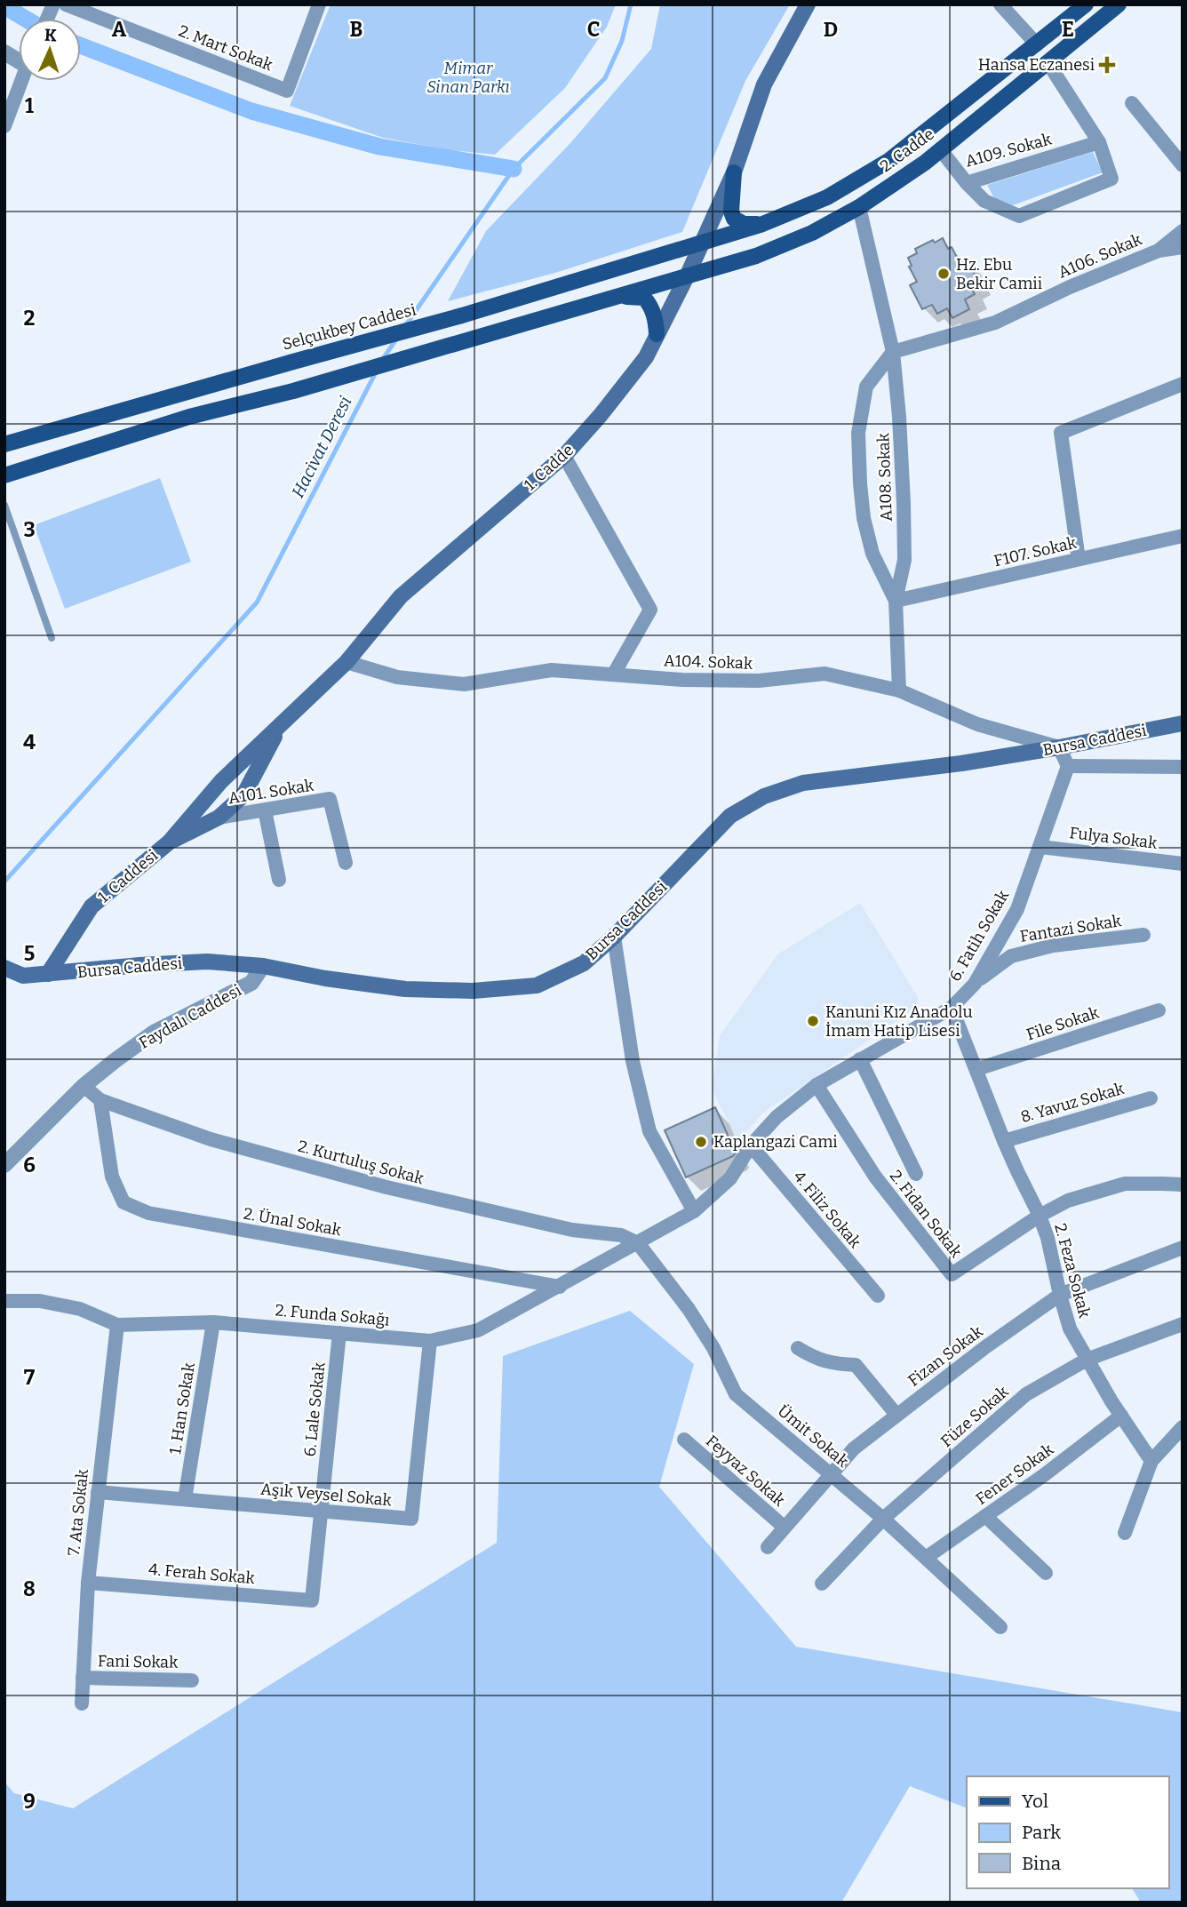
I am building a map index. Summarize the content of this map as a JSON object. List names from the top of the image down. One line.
{"streets":{"main road":["2. Cadde","Selçukbey Caddesi","1. Cadde","Bursa Caddesi","1. Caddesi"],"street":["2. Mart Sokak","A109. Sokak","A106. Sokak","A108. Sokak","F107. Sokak","A104. Sokak","A101. Sokak","Fulya Sokak","Fantazi Sokak","6. Fatih Sokak","Faydalı Caddesi","File Sokak","8. Yavuz Sokak","2. Kurtuluş Sokak","4. Filiz Sokak","2. Fidan Sokak","2. Ünal Sokak","2. Feza Sokak","2. Funda Sokağı","Fizan Sokak","1. Han Sokak","6. Lale Sokak","Füze Sokak","Ümit Sokak","Feyyaz Sokak","Fener Sokak","Aşık Veysel Sokak","7. Ata Sokak","4. Ferah Sokak","Fani Sokak"]},"crossings":[["2. Cadde","A109. Sokak"],["2. Cadde","Selçukbey Caddesi"],["2. Cadde","1. Cadde"],["2. Cadde","A108. Sokak"],["A106. Sokak","A108. Sokak"],["Selçukbey Caddesi","1. Cadde"],["1. Cadde","A104. Sokak"],["1. Cadde","1. Caddesi"],["A108. Sokak","F107. Sokak"],["A108. Sokak","A104. Sokak"],["A104. Sokak","Bursa Caddesi"],["Bursa Caddesi","1. Caddesi"],["Bursa Caddesi","Faydalı Caddesi"],["Fulya Sokak","6. Fatih Sokak"],["Fantazi Sokak","6. Fatih Sokak"],["6. Fatih Sokak","2. Kurtuluş Sokak"],["6. Fatih Sokak","4. Filiz Sokak"],["6. Fatih Sokak","2. Fidan Sokak"],["6. Fatih Sokak","2. Feza Sokak"],["6. Fatih Sokak","2. Funda Sokağı"],["6. Fatih Sokak","Ümit Sokak"],["Faydalı Caddesi","2. Kurtuluş Sokak"],["File Sokak","2. Feza Sokak"],["8. Yavuz Sokak","2. Feza Sokak"],["2. Kurtuluş Sokak","2. Ünal Sokak"],["2. Kurtuluş Sokak","2. Funda Sokağı"],["2. Kurtuluş Sokak","Ümit Sokak"],["2. Fidan Sokak","2. Feza Sokak"],["2. Ünal Sokak","2. Funda Sokağı"],["2. Feza Sokak","Fizan Sokak"],["2. Feza Sokak","Füze Sokak"],["2. Feza Sokak","Fener Sokak"],["2. Funda Sokağı","1. Han Sokak"],["2. Funda Sokağı","6. Lale Sokak"],["2. Funda Sokağı","Ümit Sokak"],["2. Funda Sokağı","Aşık Veysel Sokak"],["2. Funda Sokağı","7. Ata Sokak"],["Fizan Sokak","Ümit Sokak"],["Fizan Sokak","Feyyaz Sokak"],["1. Han Sokak","Aşık Veysel Sokak"],["6. Lale Sokak","Aşık Veysel Sokak"],["6. Lale Sokak","4. Ferah Sokak"],["Füze Sokak","Ümit Sokak"],["Ümit Sokak","Fener Sokak"],["Aşık Veysel Sokak","7. Ata Sokak"],["7. Ata Sokak","4. Ferah Sokak"],["7. Ata Sokak","Fani Sokak"]],"water":["Hacivat Deresi"],"parks":["Mimar Sinan Parkı"],"places":{"health":["Hansa Eczanesi"],"other":["Hz. Ebu Bekir Camii","Kanuni Kız Anadolu İmam Hatip Lisesi","Kaplangazi Cami"]},"legend":["Yol","Park","Bina"],"north":"top","grid":{"columns":["A","B","C","D","E"],"rows":["1","2","3","4","5","6","7","8","9"]}}
